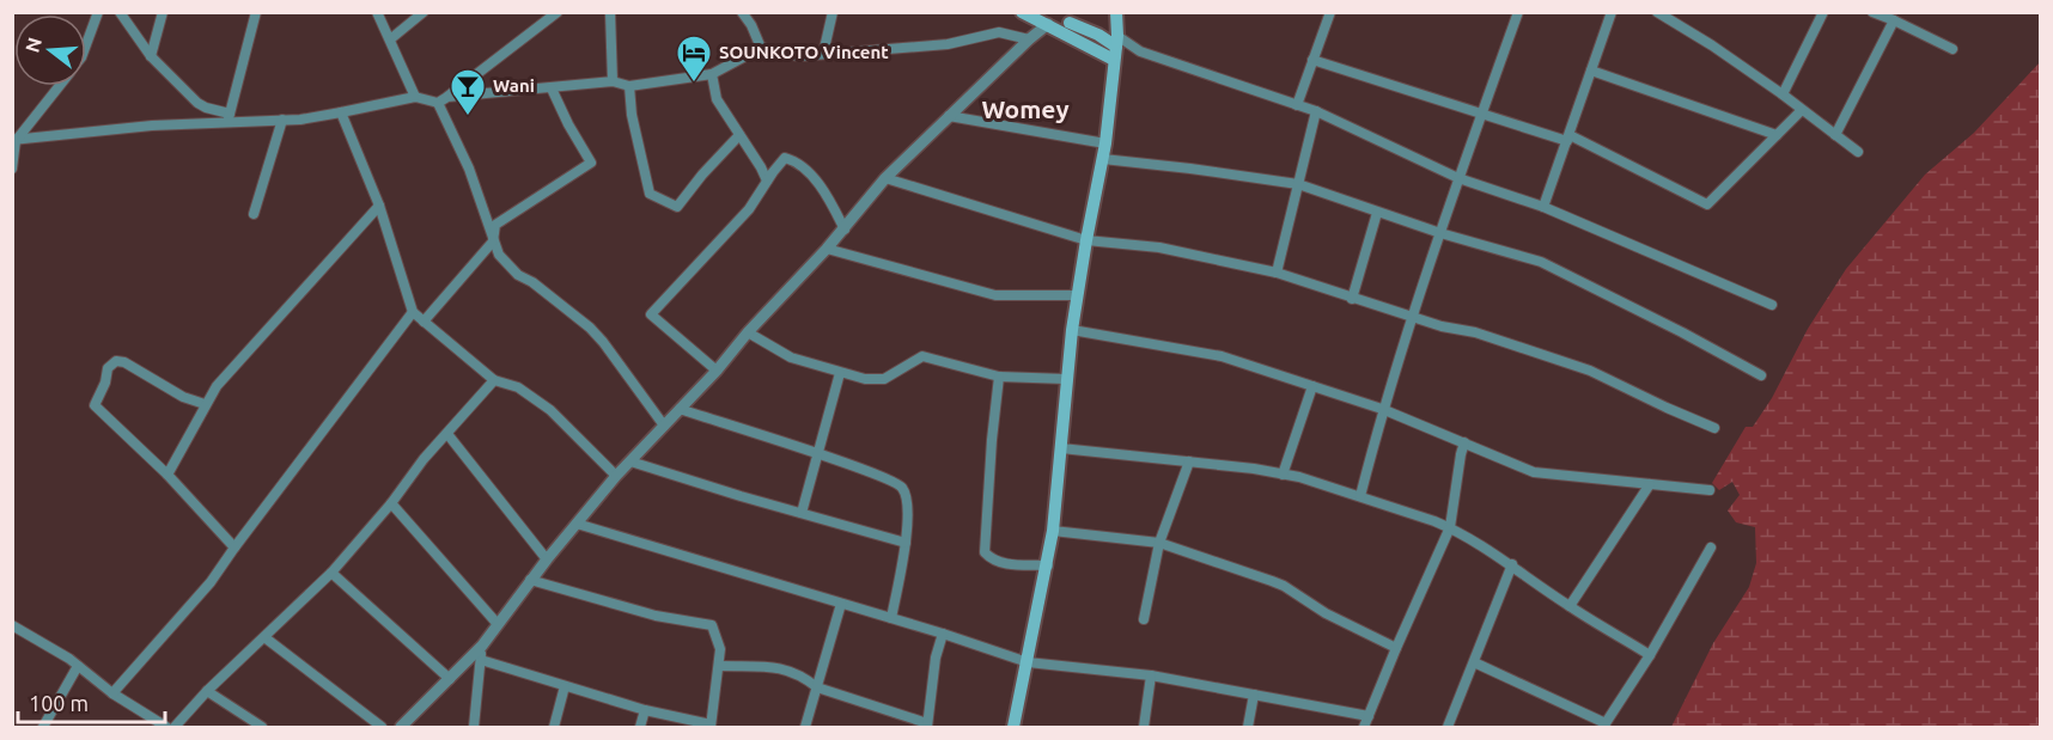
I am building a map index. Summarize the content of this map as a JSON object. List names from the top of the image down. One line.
{"districts":["Womey"],"places":{"hotel":["SOUNKOTO Vincent"],"bar":["Wani"]},"scale_bar":"100 m","north":"left"}
